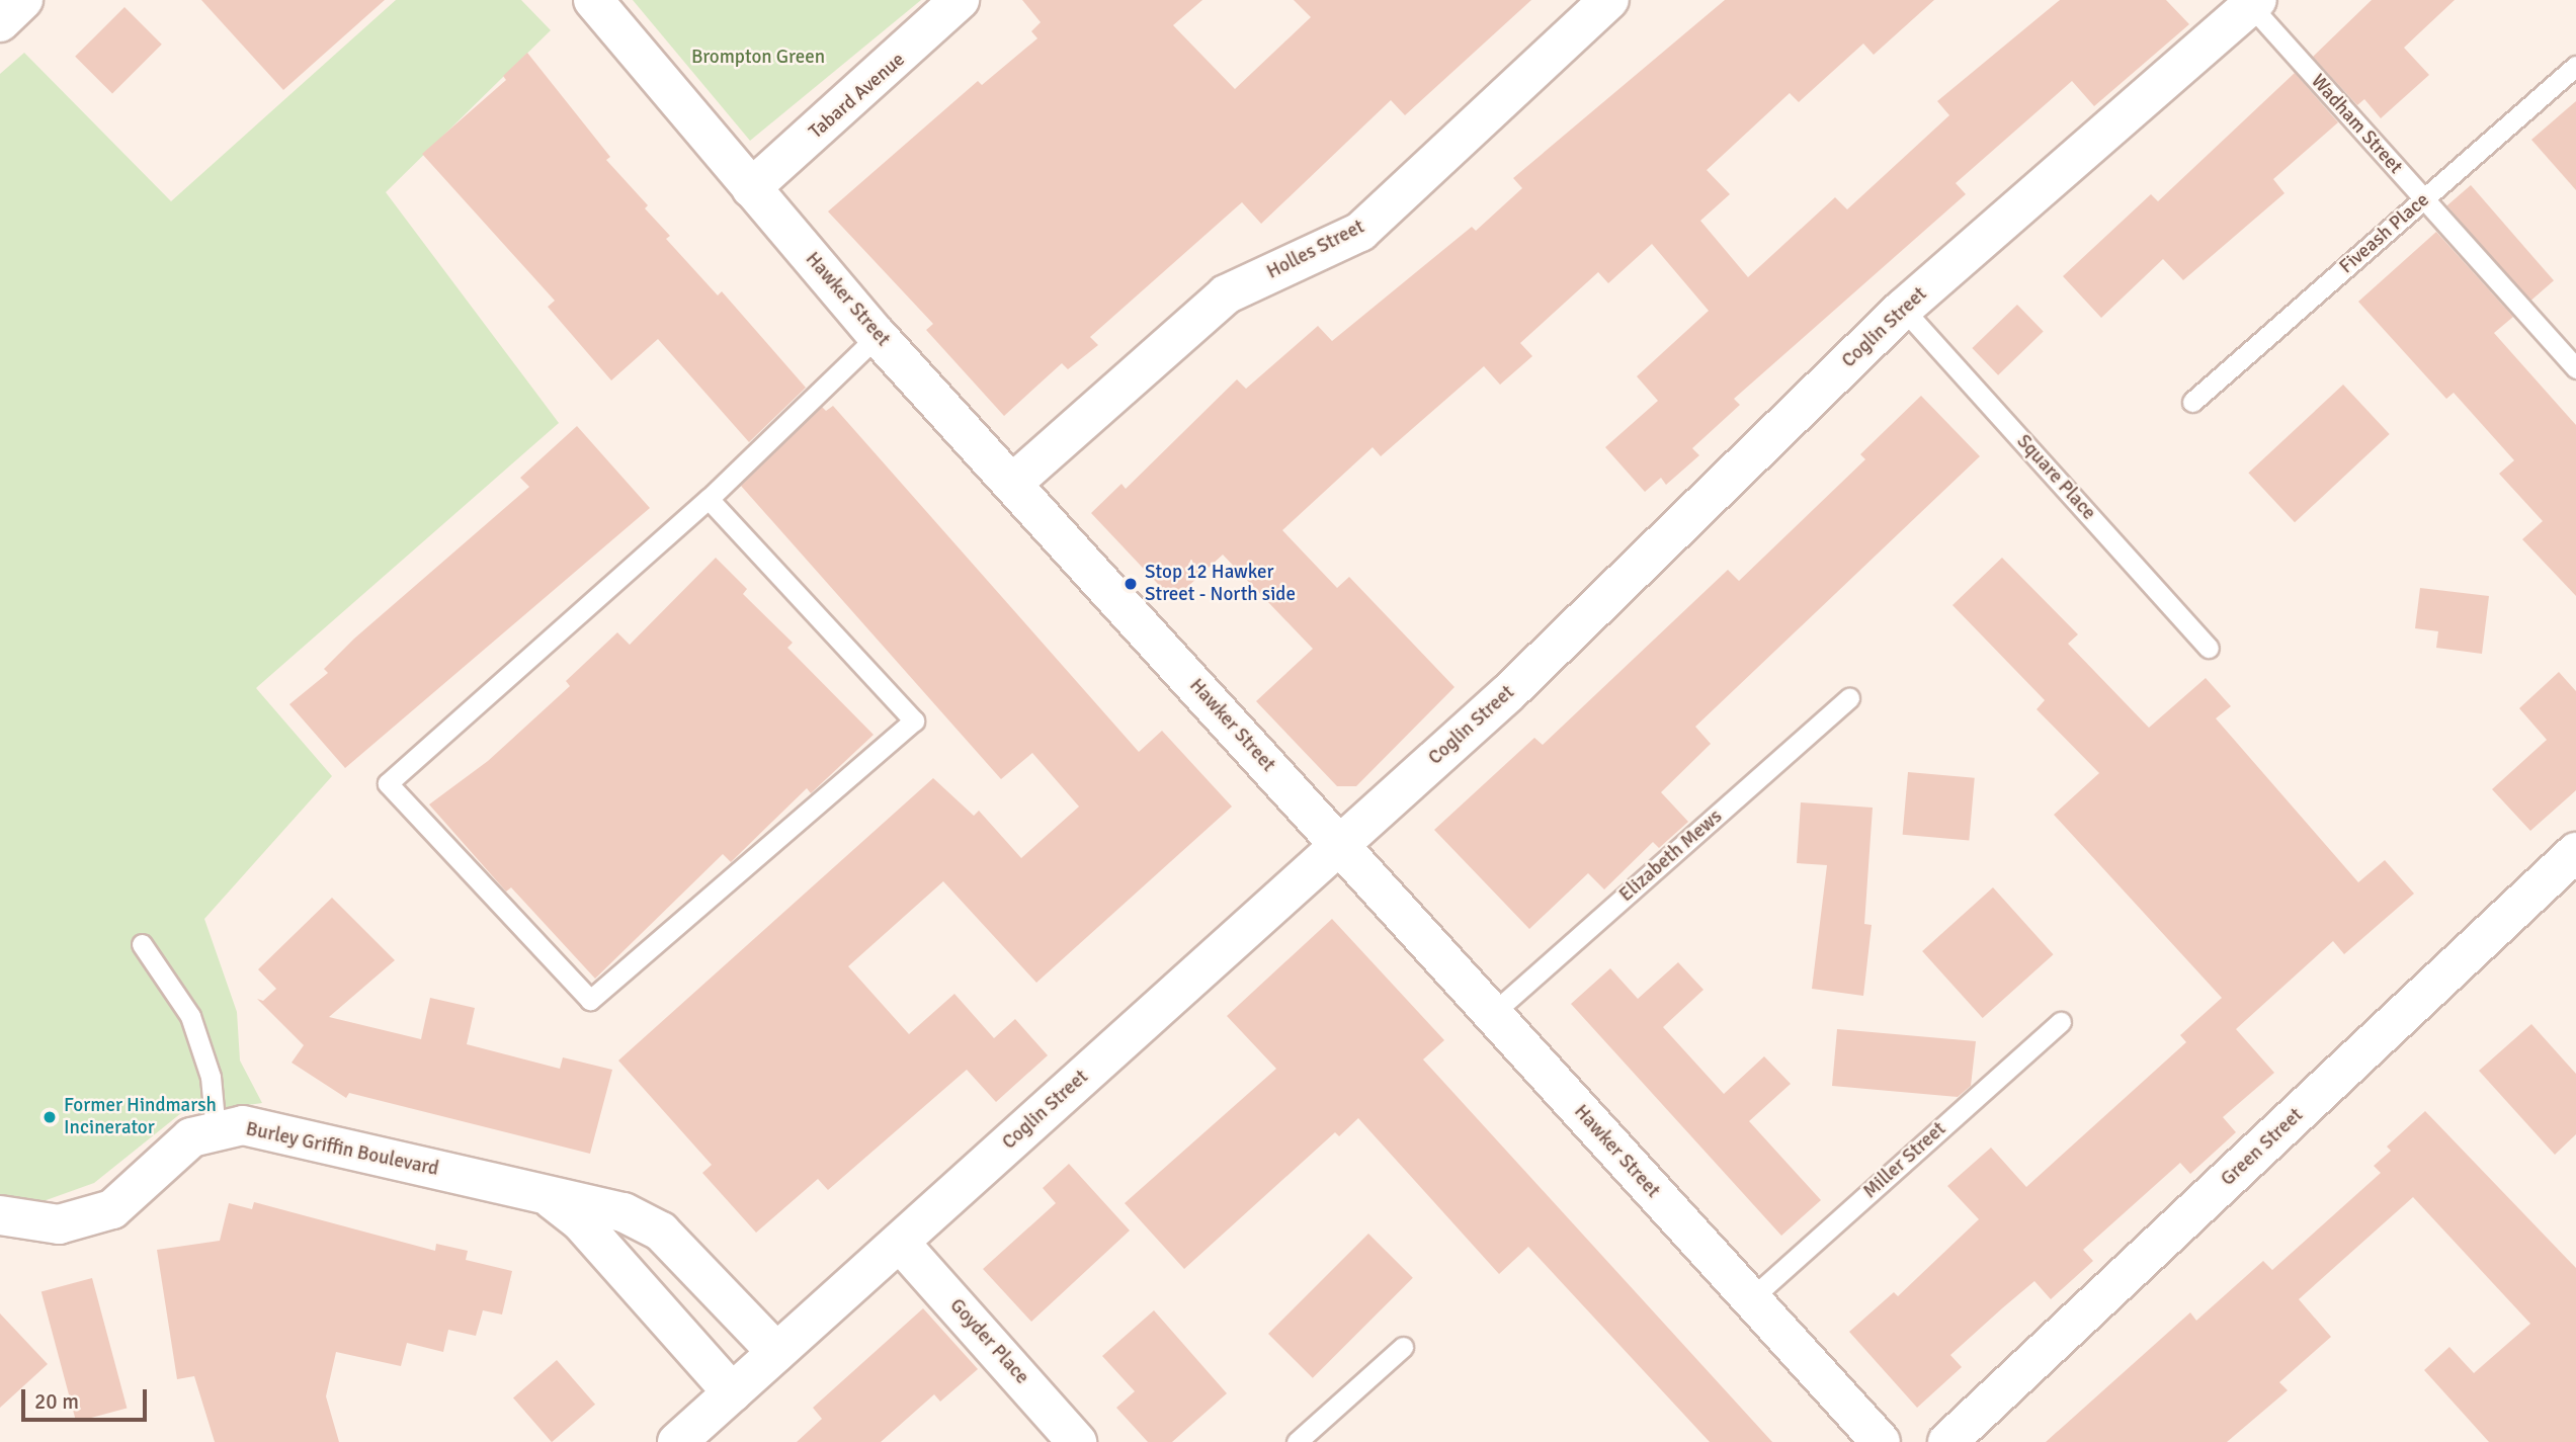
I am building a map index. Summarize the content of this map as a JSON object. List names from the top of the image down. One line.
{"streets":{"street":["Tabard Avenue","Holles Street","Hawker Street","Coglin Street","Green Street","Burley Griffin Boulevard","Goyder Place"],"lane":["Wadham Street","Fiveash Place","Square Place","Elizabeth Mews","Miller Street"]},"crossings":[["Tabard Avenue","Hawker Street"],["Wadham Street","Fiveash Place"],["Wadham Street","Coglin Street"],["Holles Street","Hawker Street"],["Hawker Street","Coglin Street"],["Hawker Street","Elizabeth Mews"],["Hawker Street","Miller Street"],["Coglin Street","Square Place"],["Coglin Street","Burley Griffin Boulevard"],["Coglin Street","Goyder Place"]],"parks":["Brompton Green"],"places":["Stop 12 Hawker Street - North side","Former Hindmarsh Incinerator"],"scale_bar":"20 m"}
